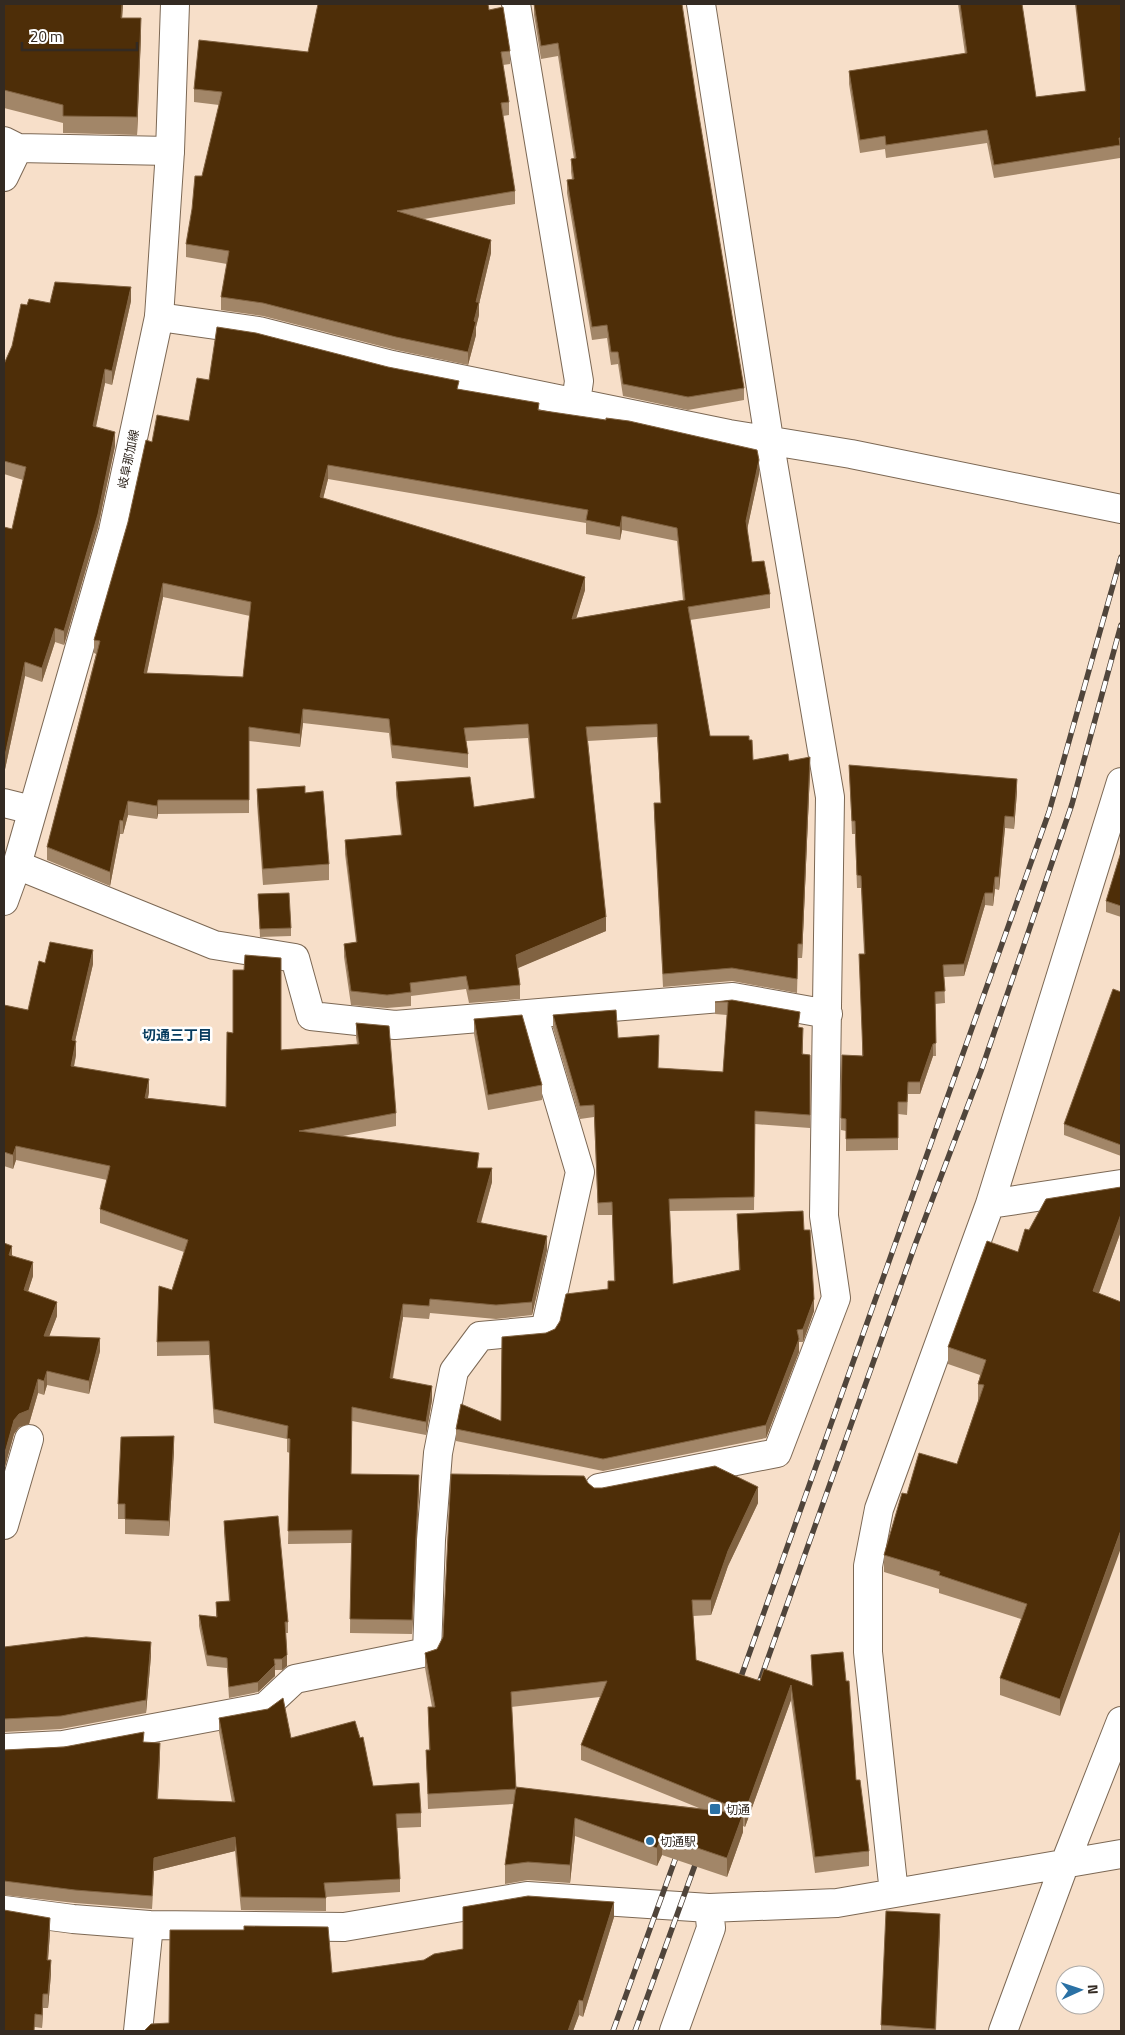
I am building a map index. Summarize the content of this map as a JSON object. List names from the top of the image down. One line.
{"streets":{"street":["岐阜那加線"]},"districts":["切通三丁目"],"places":{"transit":["切通"],"other":["切通駅"]},"scale_bar":"20 m","north":"right"}
